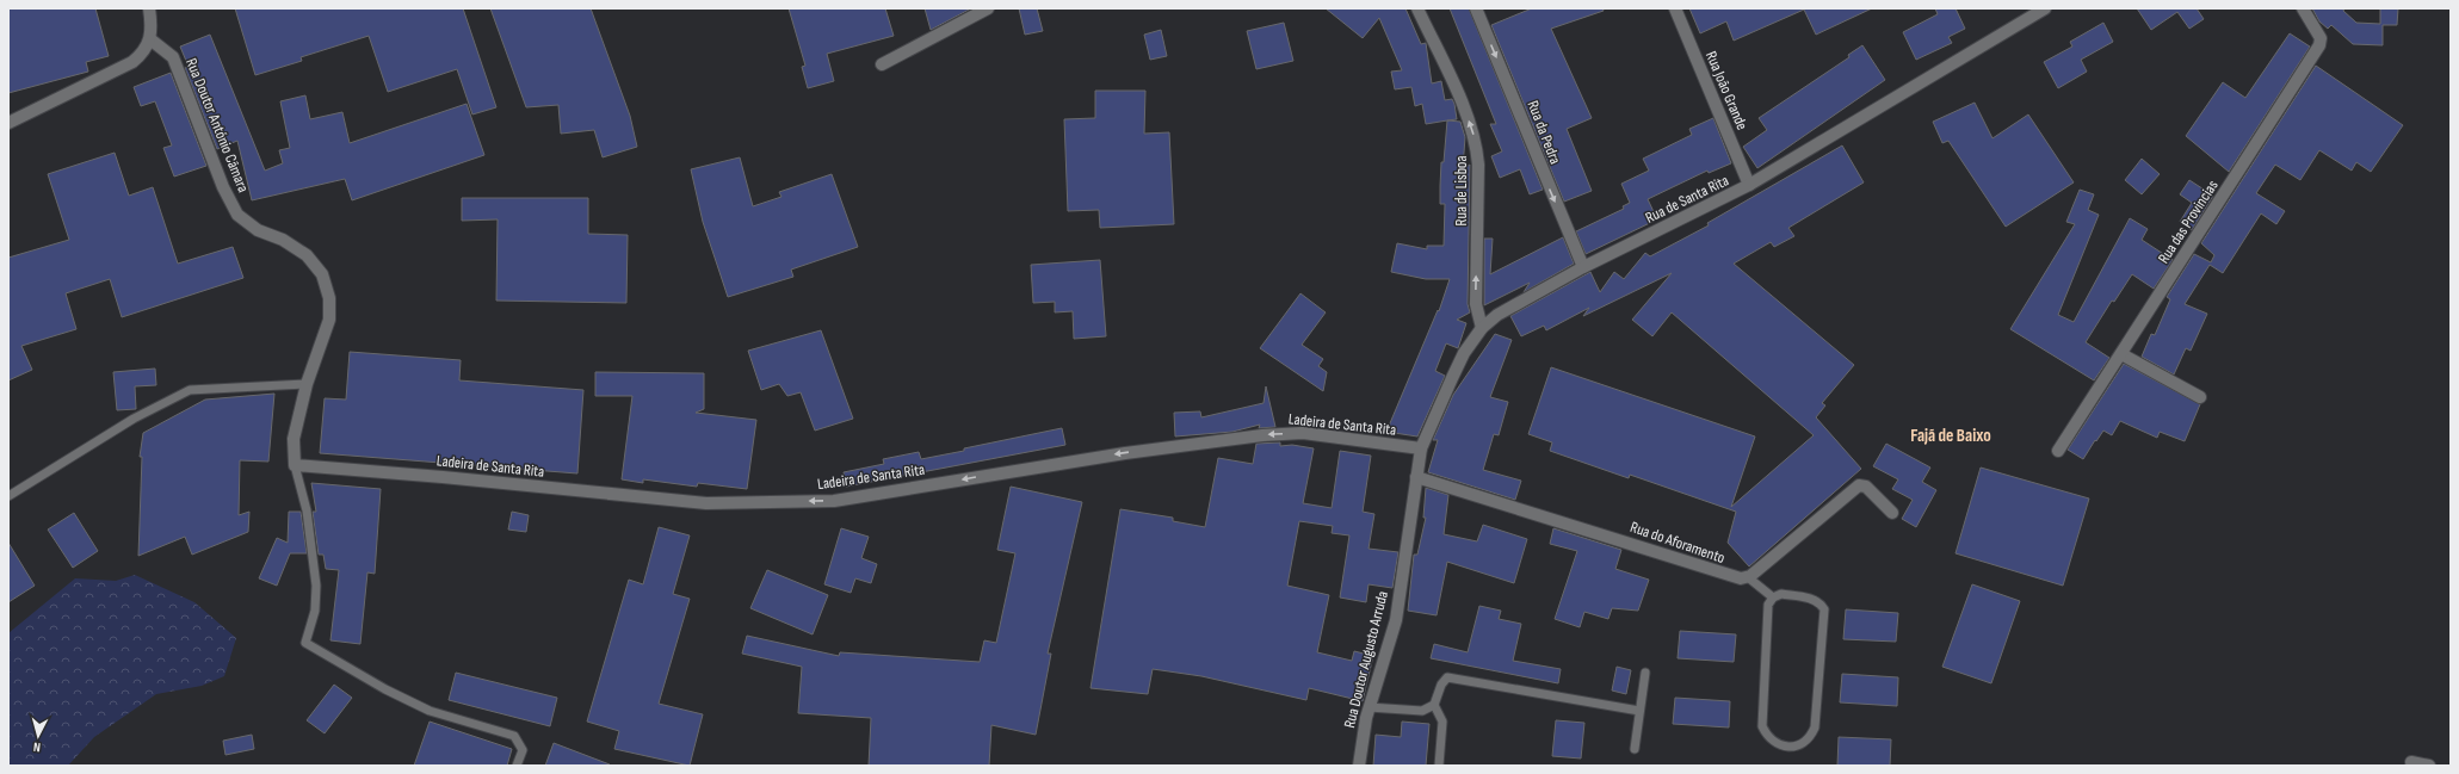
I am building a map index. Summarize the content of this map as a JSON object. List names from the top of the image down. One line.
{"streets":{"street":["Rua João Grande","Rua Doutor António Câmara","Rua da Pedra","Rua de Lisboa","Rua de Santa Rita","Rua das Provincias","Ladeira de Santa Rita","Rua do Aforamento","Rua Doutor Augusto Arruda"]},"crossings":[["Rua João Grande","Rua de Santa Rita"],["Rua Doutor António Câmara","Ladeira de Santa Rita"],["Rua da Pedra","Rua de Santa Rita"],["Rua de Lisboa","Rua de Santa Rita"],["Rua de Santa Rita","Ladeira de Santa Rita"],["Rua de Santa Rita","Rua do Aforamento"],["Rua de Santa Rita","Rua Doutor Augusto Arruda"],["Rua do Aforamento","Rua Doutor Augusto Arruda"]],"one_way":["Rua da Pedra","Rua de Lisboa","Ladeira de Santa Rita"],"districts":["Fajã de Baixo"],"north":"bottom"}
